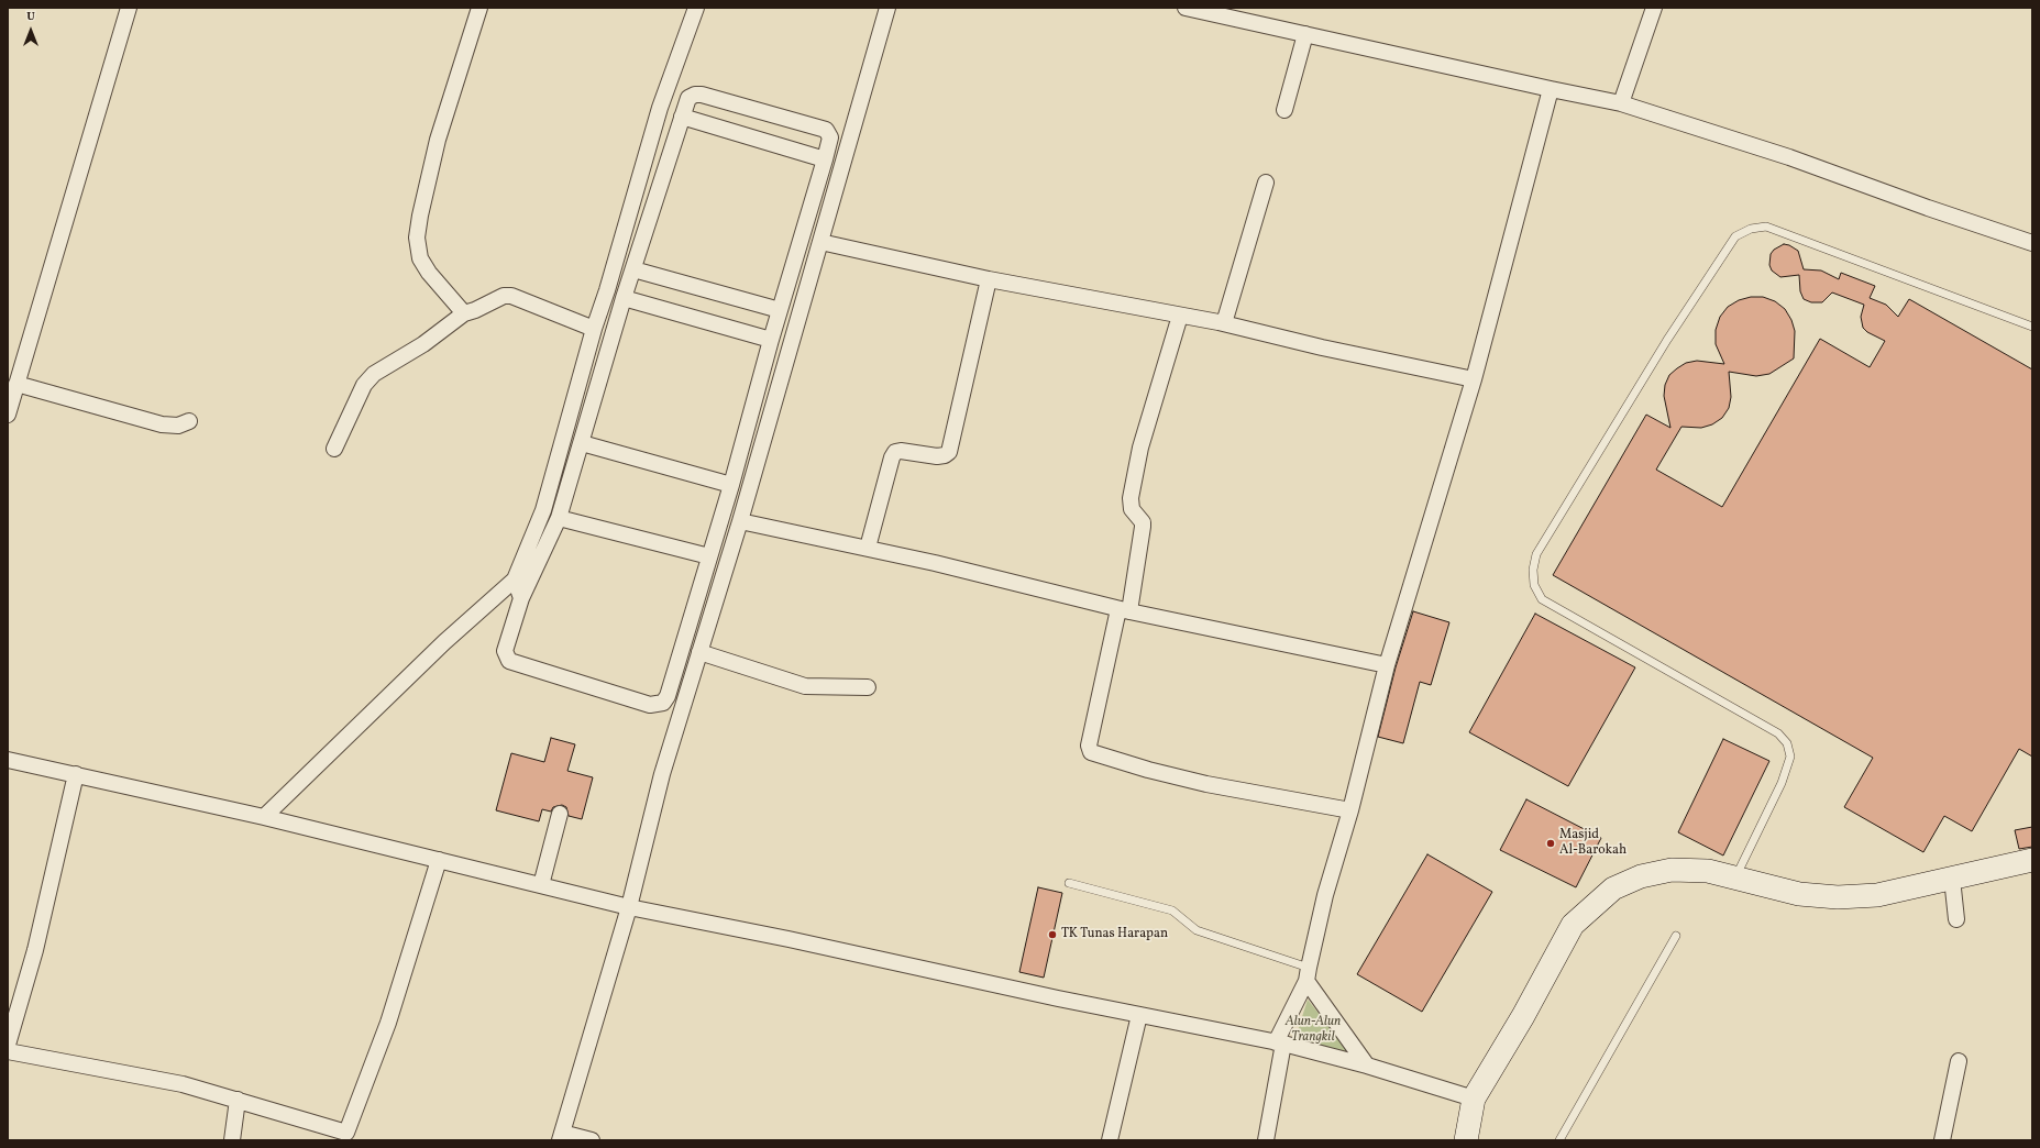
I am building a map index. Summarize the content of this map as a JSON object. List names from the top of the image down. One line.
{"parks":["Alun-Alun Trangkil"],"places":["Masjid Al-Barokah","TK Tunas Harapan"],"north":"top"}
